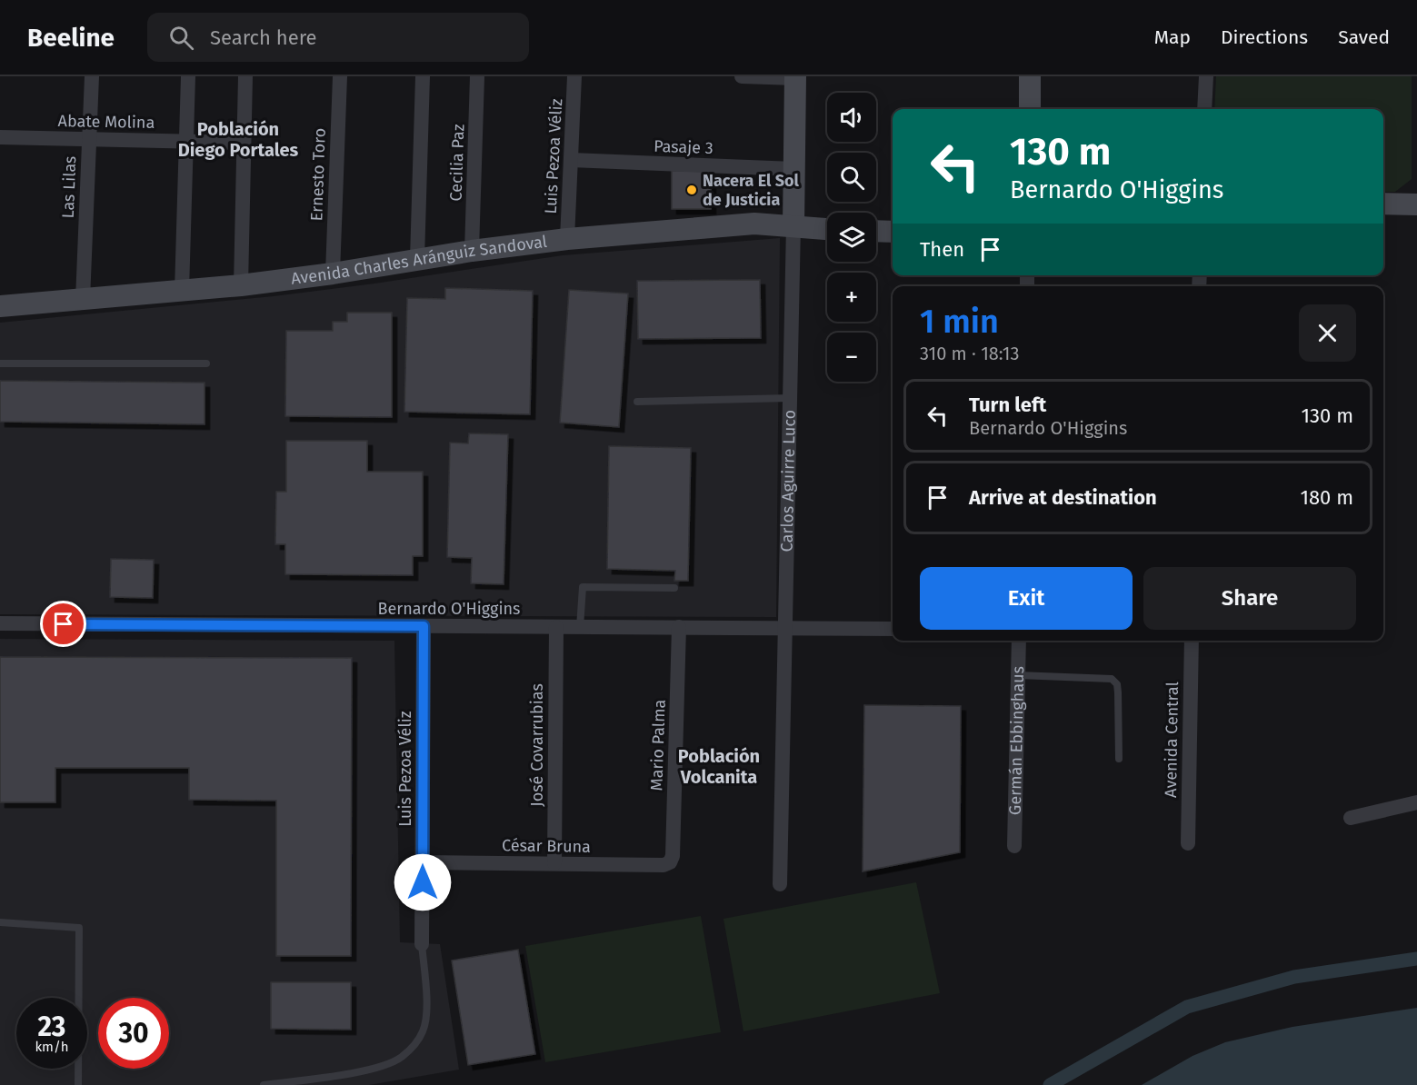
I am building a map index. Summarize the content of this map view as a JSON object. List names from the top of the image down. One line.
{"streets":{"street":["Abate Molina","Pasaje 3","Luis Pezoa Véliz","Cecilia Paz","Ernesto Toro","Las Lilas","Avenida Charles Aránguiz Sandoval","Carlos Aguirre Luco","Bernardo O'Higgins","Avenida Central","Germán Ebbinghaus","José Covarrubias","Mario Palma","César Bruna"]},"crossings":[["Abate Molina","Las Lilas"],["Pasaje 3","Luis Pezoa Véliz"],["Pasaje 3","Carlos Aguirre Luco"],["Luis Pezoa Véliz","Avenida Charles Aránguiz Sandoval"],["Luis Pezoa Véliz","Bernardo O'Higgins"],["Luis Pezoa Véliz","César Bruna"],["Cecilia Paz","Avenida Charles Aránguiz Sandoval"],["Ernesto Toro","Avenida Charles Aránguiz Sandoval"],["Las Lilas","Avenida Charles Aránguiz Sandoval"],["Avenida Charles Aránguiz Sandoval","Carlos Aguirre Luco"],["Carlos Aguirre Luco","Bernardo O'Higgins"],["Bernardo O'Higgins","José Covarrubias"],["Bernardo O'Higgins","Mario Palma"],["José Covarrubias","César Bruna"],["Mario Palma","César Bruna"]],"districts":["Población Diego Portales","Población Volcanita"],"places":["Nacera El Sol de Justicia"],"page":{"header":"Beeline","search":"Search here","nav":["Map","Directions","Saved"],"map_buttons":["+","−"],"turn":["130 m","Bernardo O'Higgins"],"then":"Then","heading":["1 min","310 m · 18:13"],"list":[{"name":"Turn left","note":"Bernardo O'Higgins","value":"130 m"},{"name":"Arrive at destination","value":"180 m"}],"buttons":["Exit","Share"],"speed":"23 km/h","limit":"30"}}
